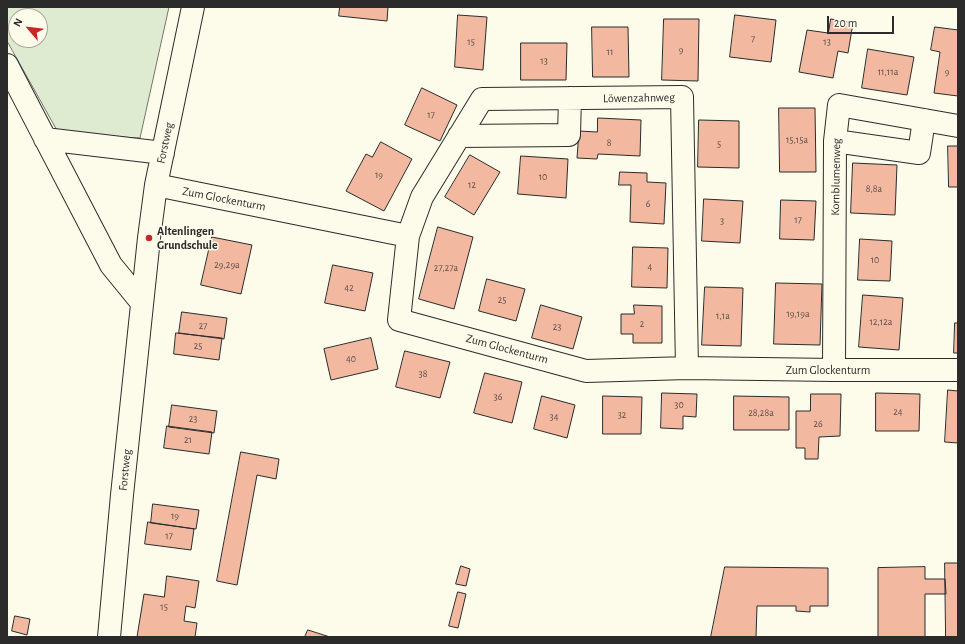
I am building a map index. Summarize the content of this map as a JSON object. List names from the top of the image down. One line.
{"streets":{"street":["Löwenzahnweg","Forstweg","Kornblumenweg","Zum Glockenturm"]},"crossings":[["Löwenzahnweg","Zum Glockenturm"],["Forstweg","Zum Glockenturm"],["Kornblumenweg","Zum Glockenturm"]],"places":["Altenlingen Grundschule"],"house_numbers":["7","15","13","9","11","13","11,11a","9","17","15,15a","8","5","19","10","12","8,8a","6","17","3","10","29,29a","4","27,27a","42","25","19,19a","1,1a","12,12a","2","27","23","25","40","38","36","30","24","28,28a","32","34","23","26","21","19","17","15"],"scale_bar":"20 m","north":"top left"}
